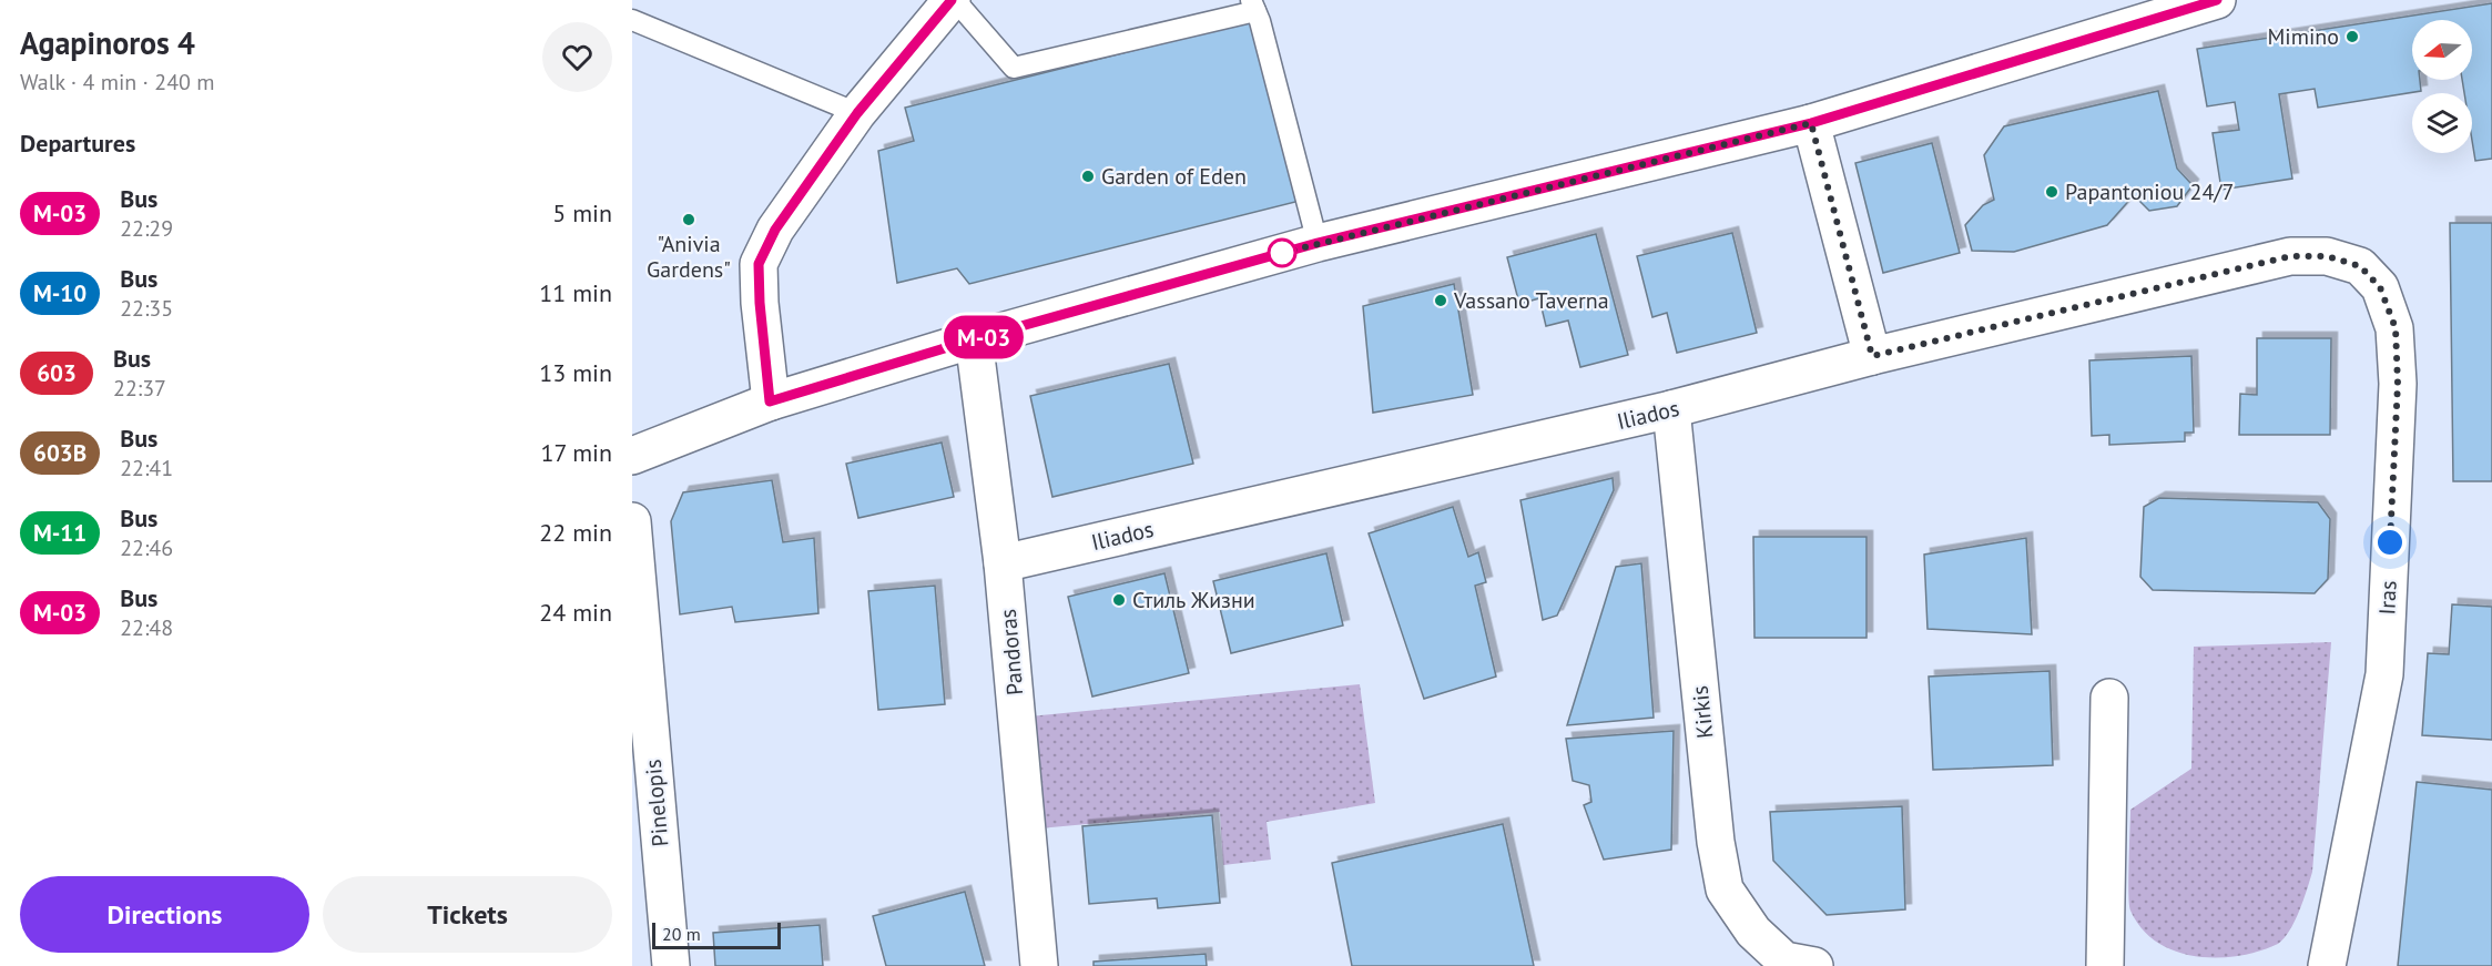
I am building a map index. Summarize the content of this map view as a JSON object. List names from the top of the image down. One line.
{"streets":{"street":["Iliados","Iras","Pandoras","Kirkis","Pinelopis"]},"crossings":[["Iliados","Iras"],["Iliados","Pandoras"],["Iliados","Kirkis"]],"places":["Mimino","Garden of Eden","Papantoniou 24/7","\"Anivia Gardens\"","Vassano Taverna","Стиль Жизни"],"lines":["bus line M-03"],"scale_bar":"20 m","north":"left","page":{"heading":[["Agapinoros 4","Walk · 4 min · 240 m"],"Departures"],"on_map":"M-03","list":[{"mark":"M-03","name":"Bus","note":"22:29","value":"5 min"},{"mark":"M-10","name":"Bus","note":"22:35","value":"11 min"},{"mark":"603","name":"Bus","note":"22:37","value":"13 min"},{"mark":"603B","name":"Bus","note":"22:41","value":"17 min"},{"mark":"M-11","name":"Bus","note":"22:46","value":"22 min"},{"mark":"M-03","name":"Bus","note":"22:48","value":"24 min"}],"buttons":["Directions","Tickets"],"scale":"20 m"}}
